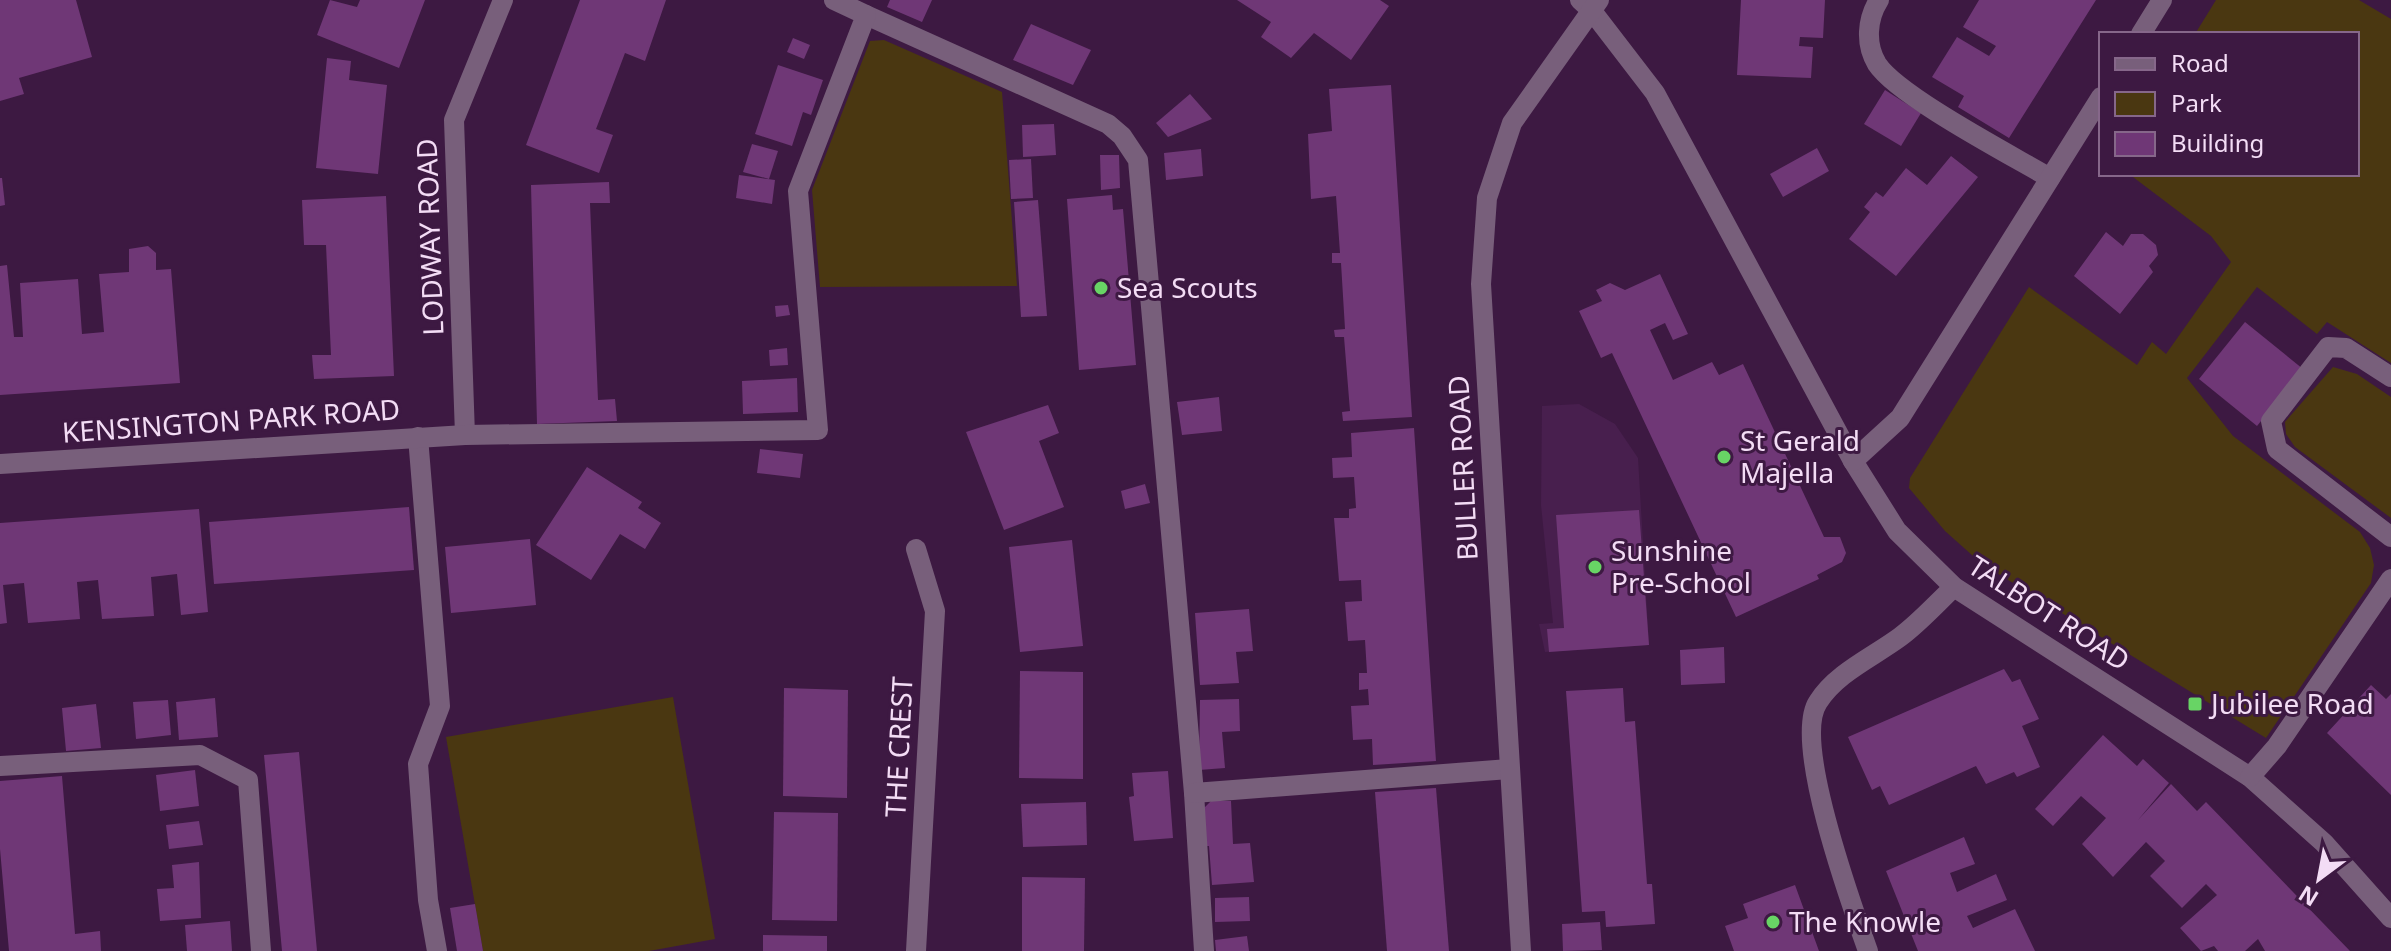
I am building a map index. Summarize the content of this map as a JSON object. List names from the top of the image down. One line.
{"streets":{"street":["LODWAY ROAD","KENSINGTON PARK ROAD","BULLER ROAD","TALBOT ROAD","THE CREST"]},"crossings":[["LODWAY ROAD","KENSINGTON PARK ROAD"],["BULLER ROAD","TALBOT ROAD"]],"places":{"other":["Sea Scouts","St Gerald Majella","Sunshine Pre-School","The Knowle"],"transit":["Jubilee Road"]},"legend":["Road","Park","Building"],"north":"bottom left"}
